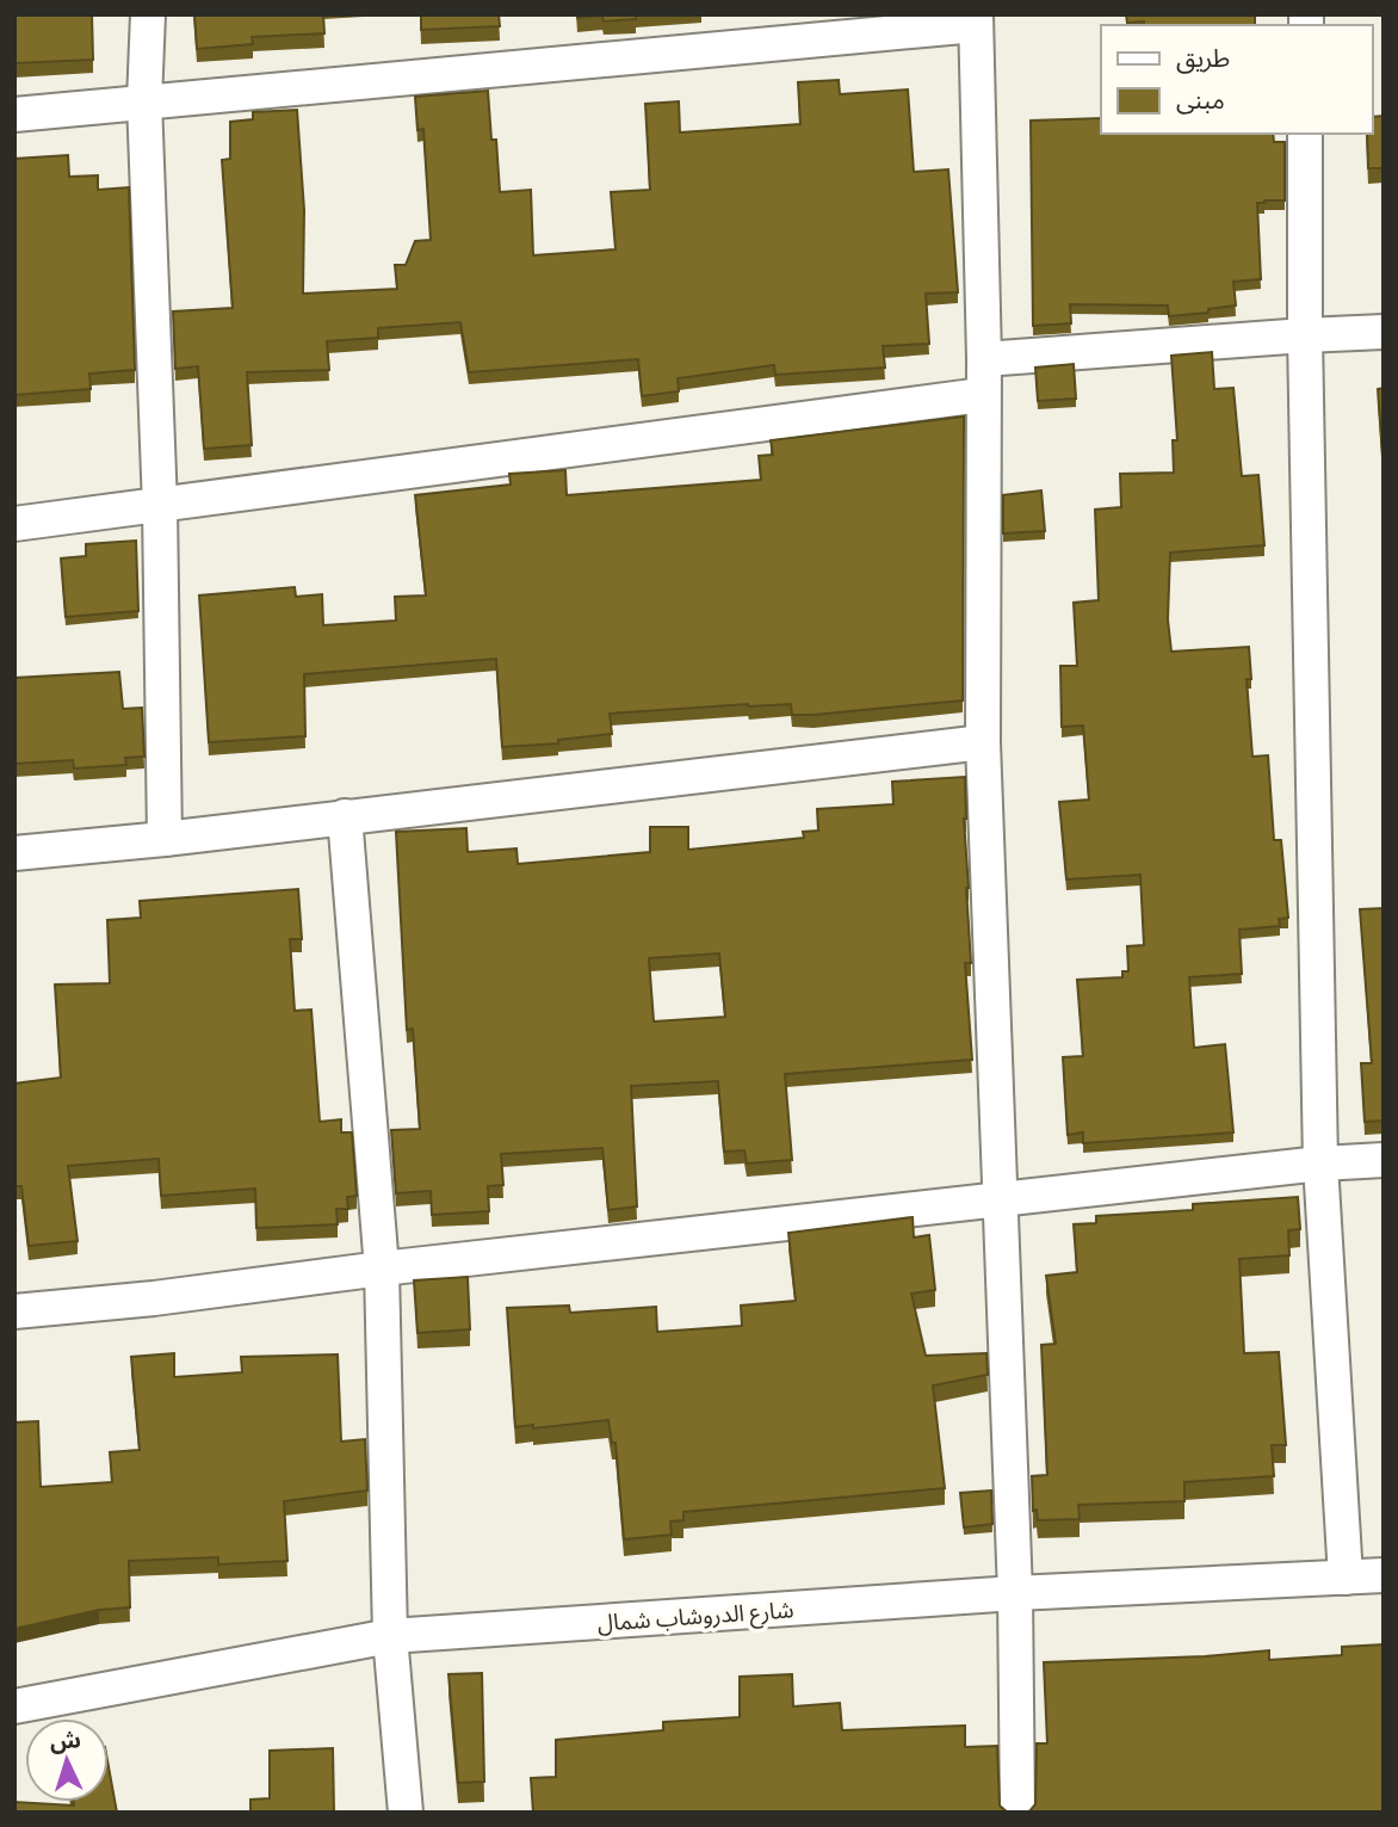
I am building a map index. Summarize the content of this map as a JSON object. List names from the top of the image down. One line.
{"streets":{"street":["شارع الدروشاب شمال"]},"legend":["طريق","مبنى"],"north":"top"}
